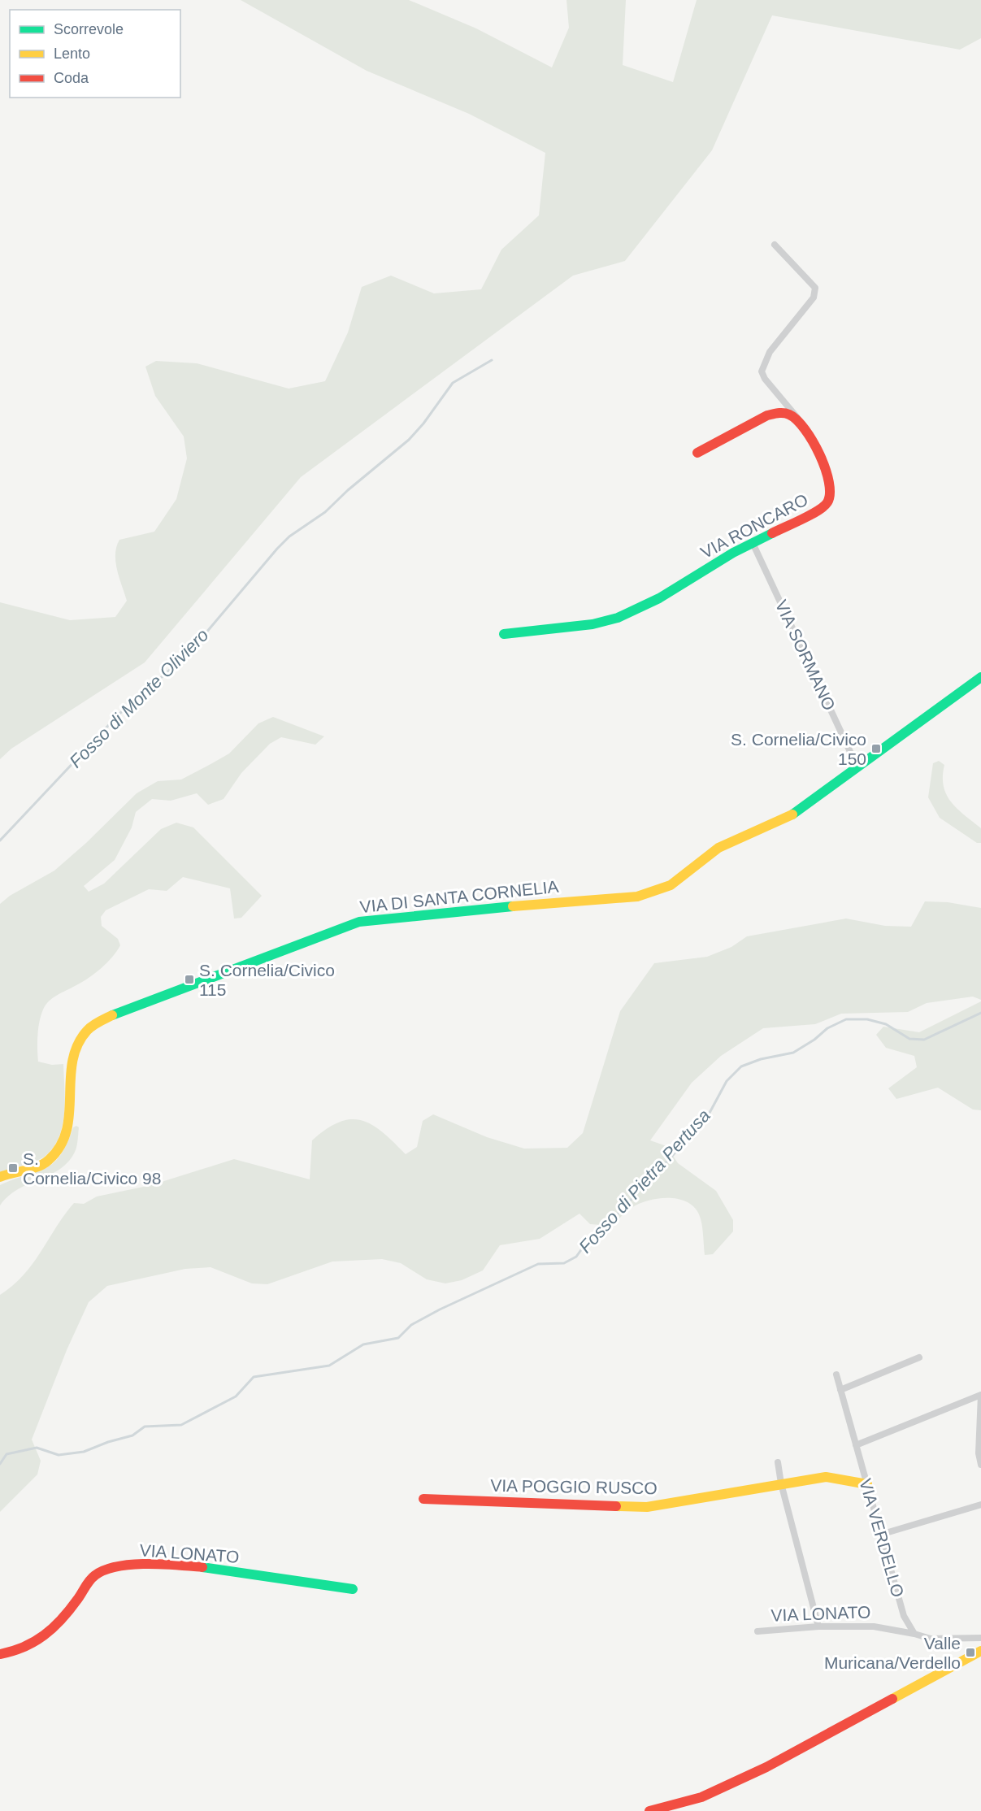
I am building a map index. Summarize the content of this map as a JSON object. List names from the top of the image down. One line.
{"streets":{"street":["VIA RONCARO","VIA SORMANO","VIA DI SANTA CORNELIA","VIA POGGIO RUSCO","VIA VERDELLO","VIA LONATO"]},"crossings":[["VIA RONCARO","VIA SORMANO"],["VIA SORMANO","VIA DI SANTA CORNELIA"],["VIA POGGIO RUSCO","VIA VERDELLO"],["VIA VERDELLO","VIA LONATO"]],"water":["Fosso di Monte Oliviero","Fosso di Pietra Pertusa"],"places":{"transit":["S. Cornelia/Civico 150","S. Cornelia/Civico 115","S. Cornelia/Civico 98","Valle Muricana/Verdello"]},"legend":["Scorrevole","Lento","Coda"]}
